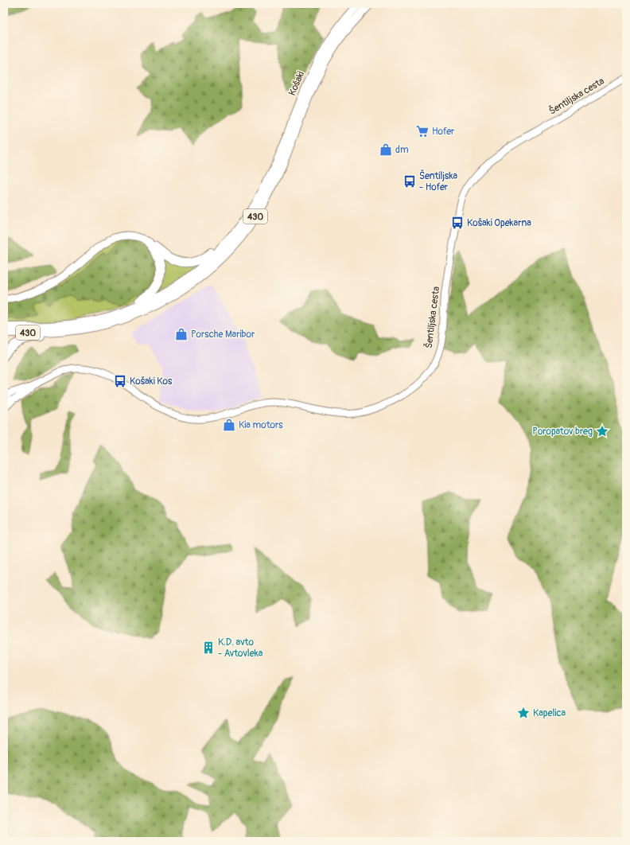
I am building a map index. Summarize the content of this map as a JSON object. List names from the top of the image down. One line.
{"streets":{"highway":["Košaki","430"],"street":["Šentiljska cesta"]},"crossings":[["Košaki","430"]],"places":{"supermarket":["Hofer"],"shop":["dm","Porsche Maribor","Kia motors"],"bus stop":["Šentiljska - Hofer","Košaki Opekarna","Košaki Kos"],"place":["Poropatov breg","Kapelica"],"building":["K.D. avto - Avtovleka"]}}
